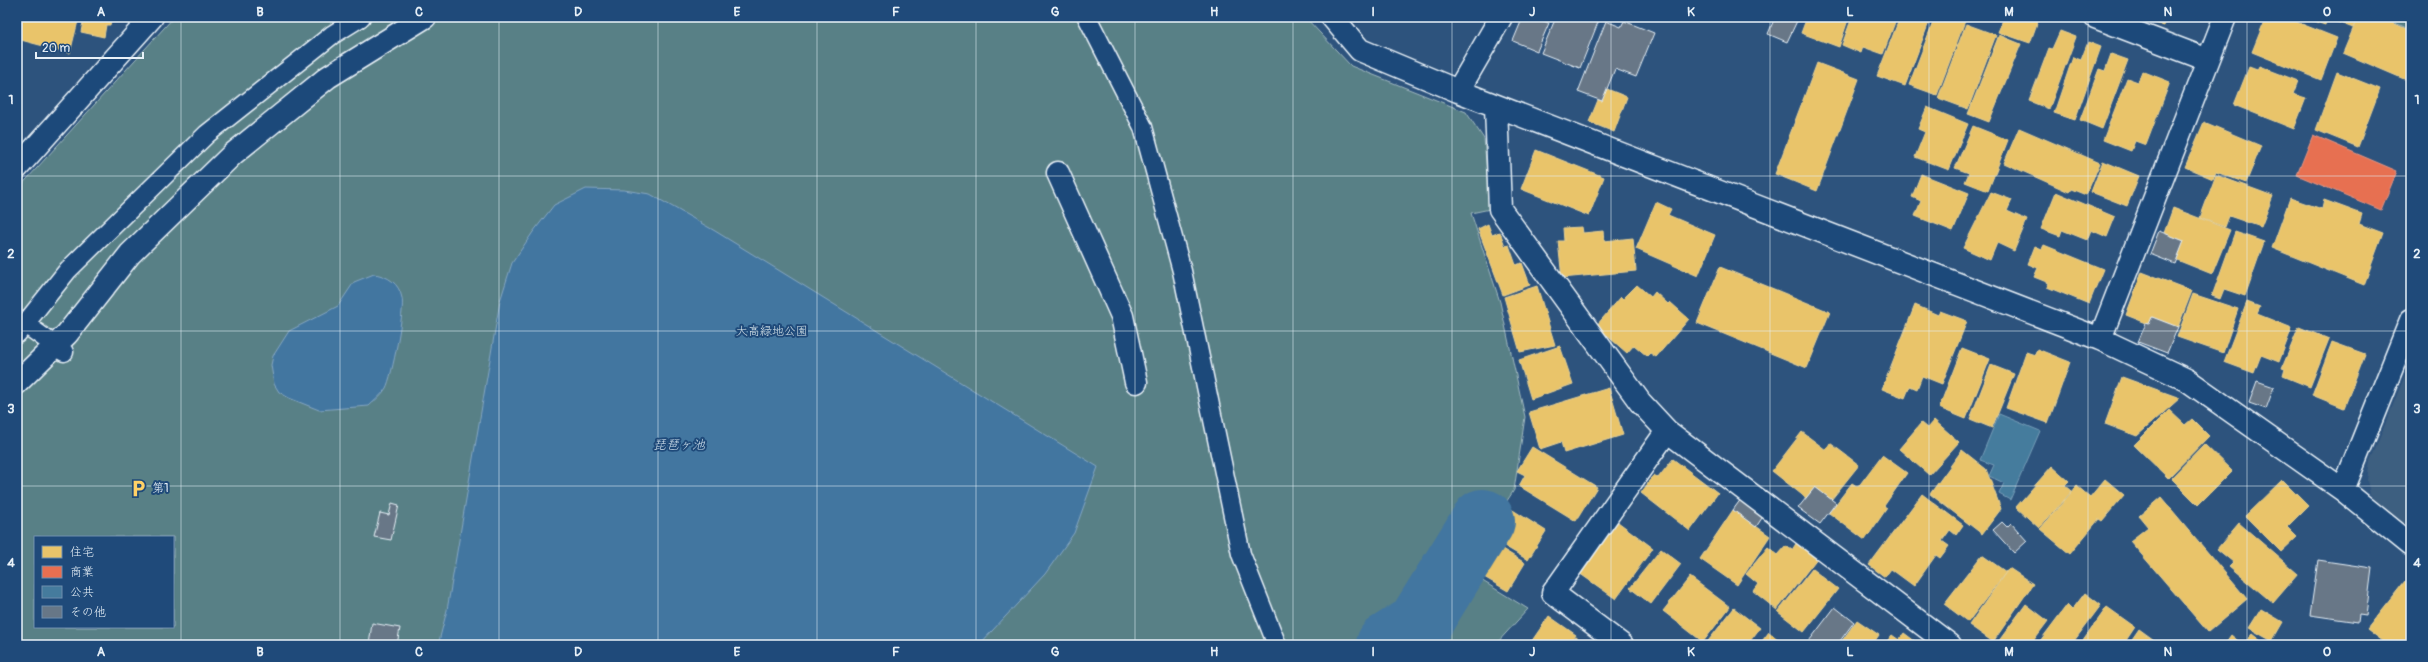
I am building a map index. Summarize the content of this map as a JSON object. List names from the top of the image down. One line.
{"water":["琵琶ヶ池"],"parks":["大高緑地公園"],"places":{"parking":["第1"]},"legend":["住宅","商業","公共","その他"],"scale_bar":"20 m","grid":{"columns":["A","B","C","D","E","F","G","H","I","J","K","L","M","N","O"],"rows":["1","2","3","4"]}}
